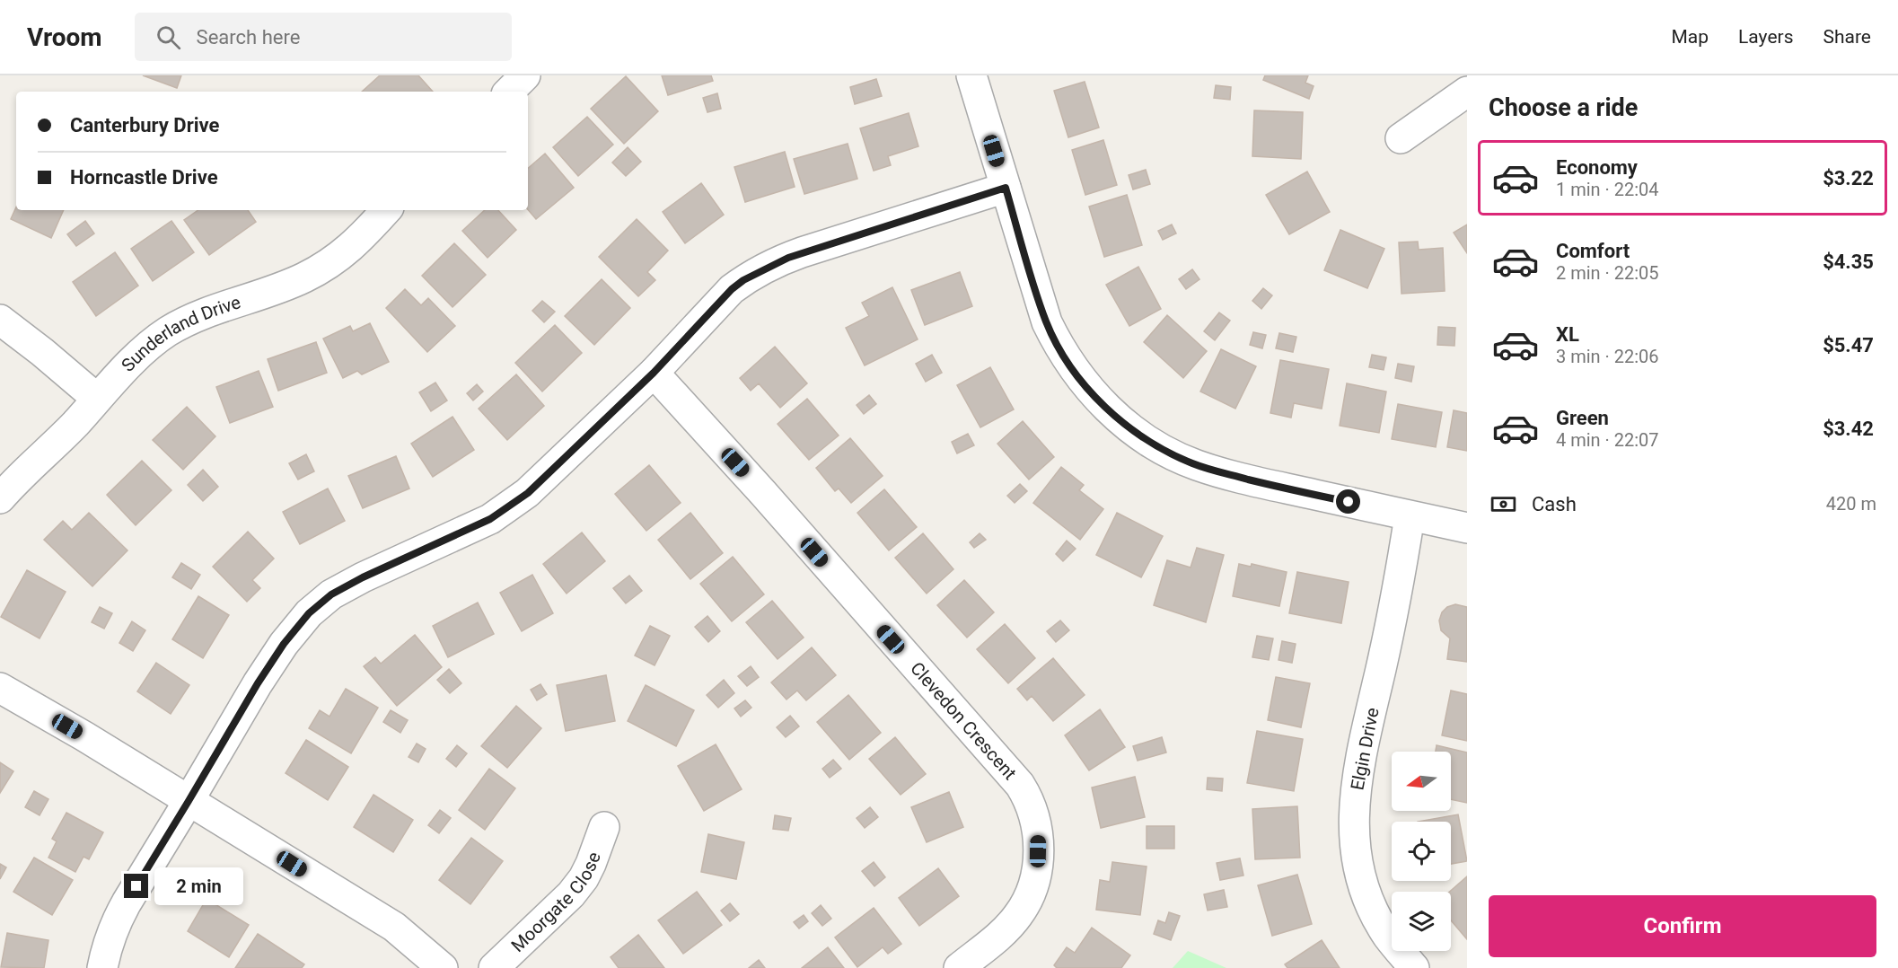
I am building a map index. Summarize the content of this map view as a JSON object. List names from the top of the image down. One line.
{"streets":{"street":["Sunderland Drive","Clevedon Crescent","Elgin Drive","Moorgate Close"]},"north":"left","page":{"header":"Vroom","search":"Search here","nav":["Map","Layers","Share"],"heading":"Choose a ride","banner":["Canterbury Drive","Horncastle Drive"],"list":[{"name":"Economy","note":"1 min · 22:04","value":"$3.22"},{"name":"Comfort","note":"2 min · 22:05","value":"$4.35"},{"name":"XL","note":"3 min · 22:06","value":"$5.47"},{"name":"Green","note":"4 min · 22:07","value":"$3.42"}],"pay":["Cash","420 m"],"bubble":"2 min","buttons":"Confirm"}}
